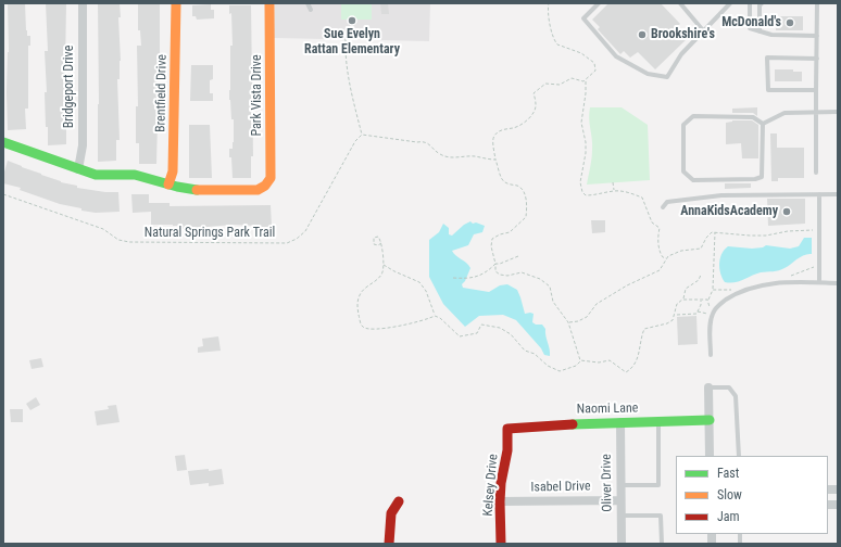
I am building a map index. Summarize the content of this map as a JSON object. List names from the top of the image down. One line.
{"streets":{"street":["Bridgeport Drive","Brentfield Drive","Park Vista Drive","Naomi Lane","Oliver Drive","Kelsey Drive","Isabel Drive"],"path":["Natural Springs Park Trail"]},"crossings":[["Brentfield Drive","Park Vista Drive"],["Naomi Lane","Oliver Drive"],["Naomi Lane","Kelsey Drive"],["Oliver Drive","Isabel Drive"],["Kelsey Drive","Isabel Drive"]],"places":["Sue Evelyn Rattan Elementary","McDonald's","Brookshire's","AnnaKidsAcademy"],"legend":["Fast","Slow","Jam"]}
